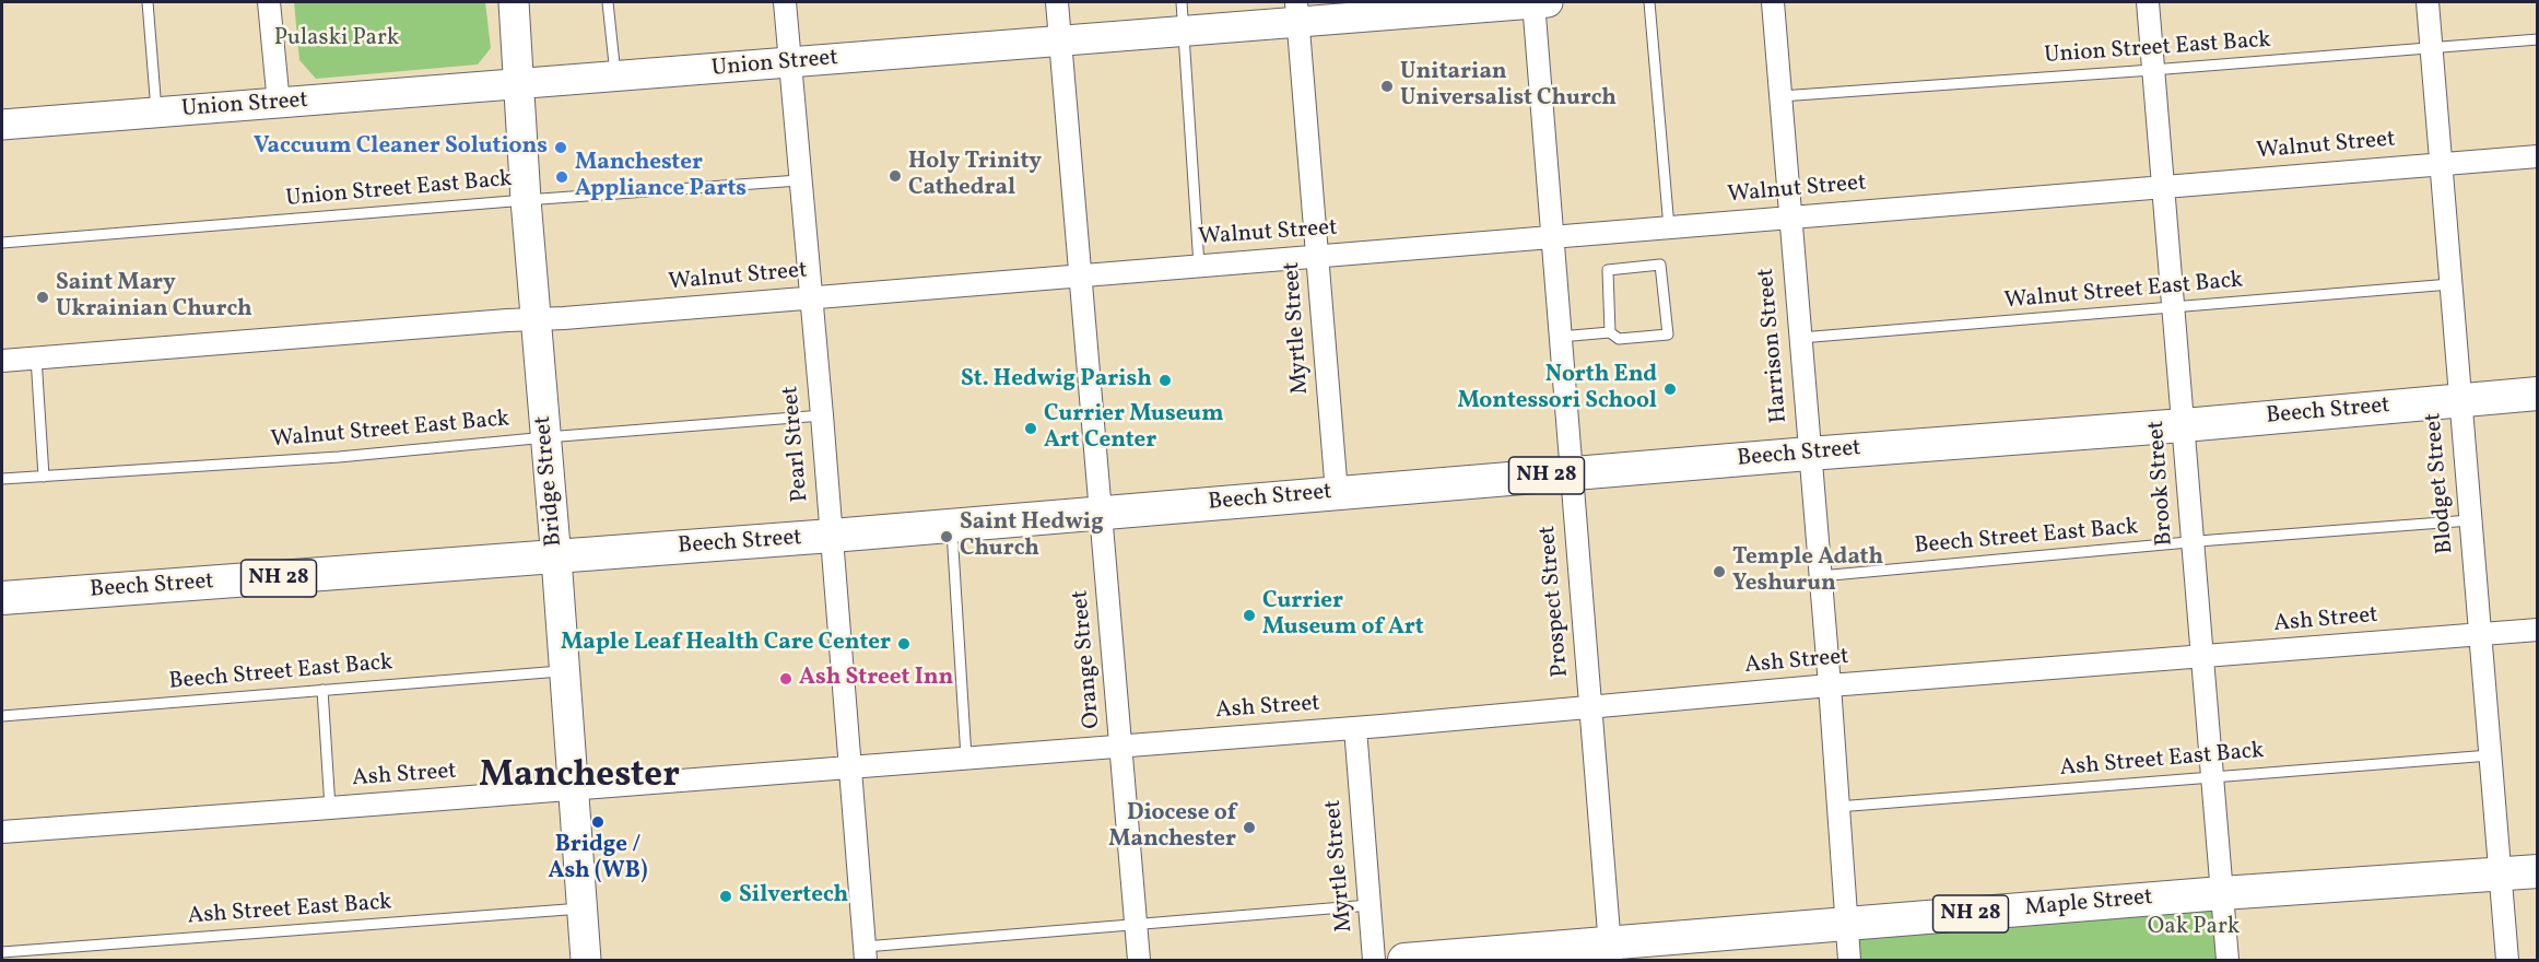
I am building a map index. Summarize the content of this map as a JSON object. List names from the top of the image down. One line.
{"streets":{"main road":["Beech Street","NH 28","Maple Street"],"street":["Union Street","Walnut Street","Myrtle Street","Harrison Street","Pearl Street","Bridge Street","Brook Street","Blodget Street","Prospect Street","Ash Street","Orange Street"],"lane":["Union Street East Back","Walnut Street East Back","Beech Street East Back","Ash Street East Back"]},"crossings":[["Union Street East Back","Harrison Street"],["Union Street East Back","Pearl Street"],["Union Street East Back","Bridge Street"],["Union Street East Back","Brook Street"],["Union Street East Back","Blodget Street"],["Union Street","Myrtle Street"],["Union Street","Pearl Street"],["Union Street","Bridge Street"],["Union Street","Prospect Street"],["Union Street","Orange Street"],["Walnut Street","Myrtle Street"],["Walnut Street","Harrison Street"],["Walnut Street","Pearl Street"],["Walnut Street","Bridge Street"],["Walnut Street","Brook Street"],["Walnut Street","Blodget Street"],["Walnut Street","Prospect Street"],["Walnut Street","Orange Street"],["Walnut Street East Back","Harrison Street"],["Walnut Street East Back","Pearl Street"],["Walnut Street East Back","Bridge Street"],["Walnut Street East Back","Brook Street"],["Walnut Street East Back","Blodget Street"],["Myrtle Street","Beech Street"],["Myrtle Street","Ash Street"],["Harrison Street","Beech Street"],["Harrison Street","Beech Street East Back"],["Harrison Street","Ash Street"],["Harrison Street","Ash Street East Back"],["Harrison Street","Maple Street"],["Beech Street","Pearl Street"],["Beech Street","Bridge Street"],["Beech Street","Brook Street"],["Beech Street","Blodget Street"],["Beech Street","Prospect Street"],["Beech Street","Orange Street"],["Pearl Street","Ash Street"],["Bridge Street","Beech Street East Back"],["Bridge Street","Ash Street"],["Bridge Street","Ash Street East Back"],["Brook Street","Beech Street East Back"],["Brook Street","Ash Street"],["Brook Street","Ash Street East Back"],["Brook Street","Maple Street"],["Blodget Street","Beech Street East Back"],["Blodget Street","Ash Street"],["Blodget Street","Ash Street East Back"],["Blodget Street","Maple Street"],["Prospect Street","Ash Street"],["Prospect Street","Maple Street"],["Ash Street","Orange Street"]],"districts":["Manchester"],"parks":["Pulaski Park","Oak Park"],"places":["Unitarian Universalist Church","Vaccuum Cleaner Solutions","Holy Trinity Cathedral","Manchester Appliance Parts","Saint Mary Ukrainian Church","St. Hedwig Parish","North End Montessori School","Currier Museum Art Center","Saint Hedwig Church","Temple Adath Yeshurun","Currier Museum of Art","Maple Leaf Health Care Center","Ash Street Inn","Bridge / Ash (WB)","Diocese of Manchester","Silvertech"]}
